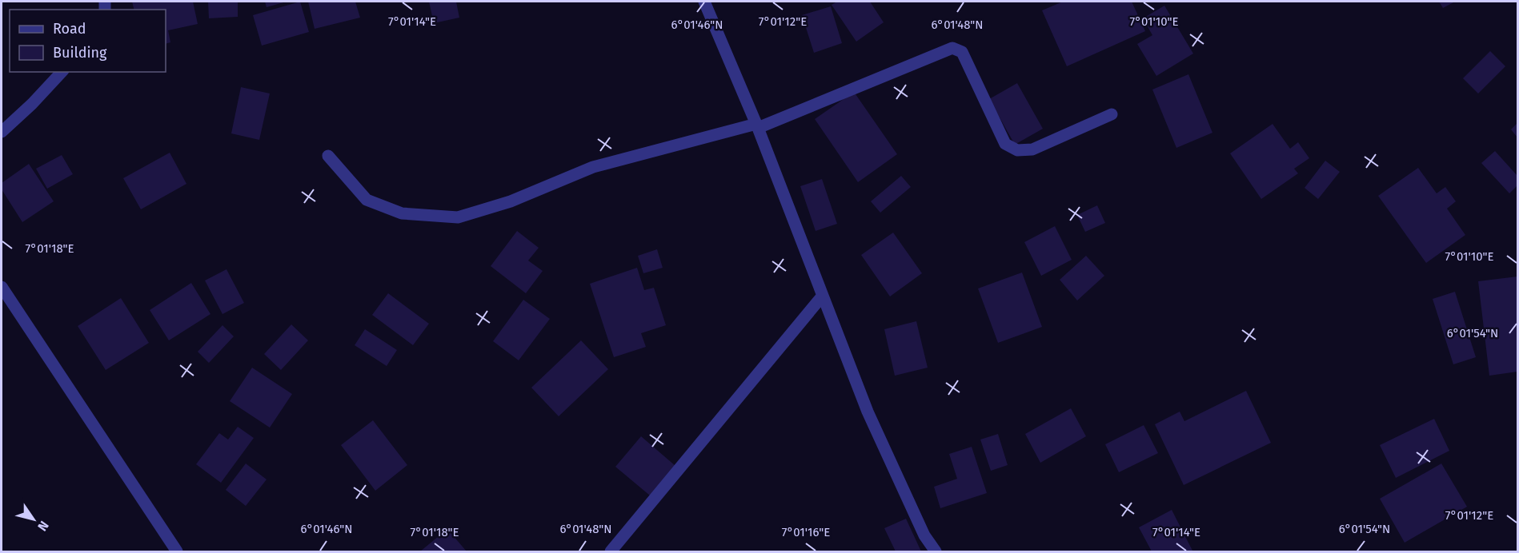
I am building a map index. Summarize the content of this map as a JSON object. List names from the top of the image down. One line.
{"legend":["Road","Building"],"north":"bottom right","coordinates":["7°01'14\"E","7°01'12\"E","7°01'10\"E","6°01'46\"N","6°01'48\"N","7°01'18\"E","6°01'54\"N","7°01'16\"E"]}
